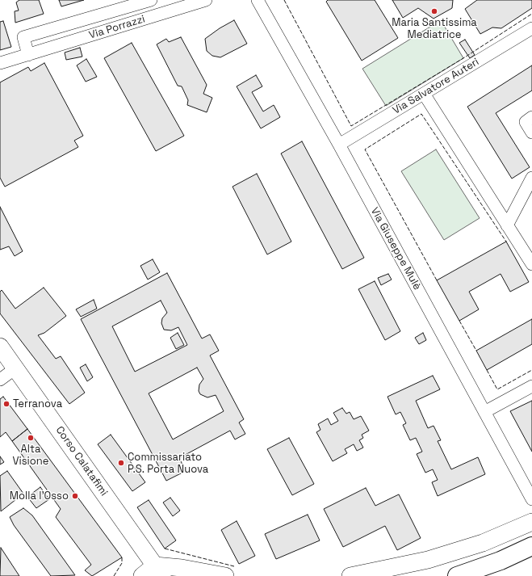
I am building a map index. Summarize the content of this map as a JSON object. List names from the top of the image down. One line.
{"streets":{"street":["Via Porrazzi","Via Salvatore Auteri","Via Giuseppe Mulè","Corso Calatafimi"]},"crossings":[["Via Salvatore Auteri","Via Giuseppe Mulè"]],"places":["Maria Santissima Mediatrice","Terranova","Alta Visione","Commissariato P.S. Porta Nuova","Molla l'Osso"]}
